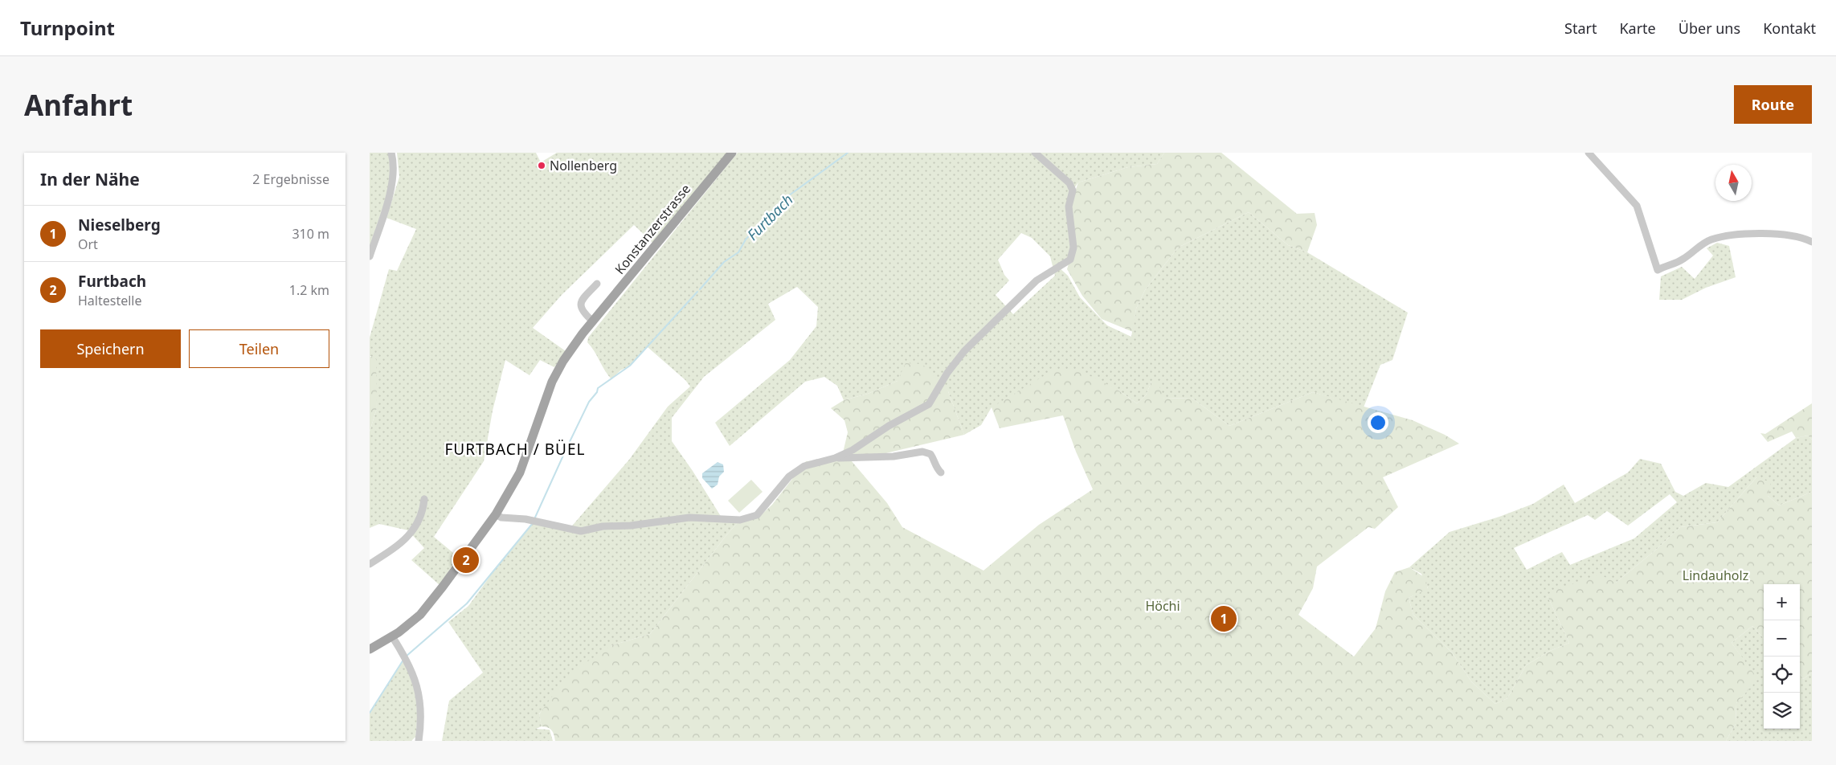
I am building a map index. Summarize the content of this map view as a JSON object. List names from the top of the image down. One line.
{"streets":{"main road":["Konstanzerstrasse"]},"districts":["FURTBACH / BÜEL"],"water":["Furtbach"],"parks":["Lindauholz","Höchi"],"places":["Nollenberg"],"north":"top","page":{"header":"Turnpoint","nav":["Start","Karte","Über uns","Kontakt"],"buttons":["Route",["Speichern","Teilen"]],"title":"Anfahrt","heading":["In der Nähe","2 Ergebnisse"],"list":[{"mark":"1","name":"Nieselberg","note":"Ort","value":"310 m"},{"mark":"2","name":"Furtbach","note":"Haltestelle","value":"1.2 km"}],"pins":["2","1"],"map_buttons":["+","−"]}}
